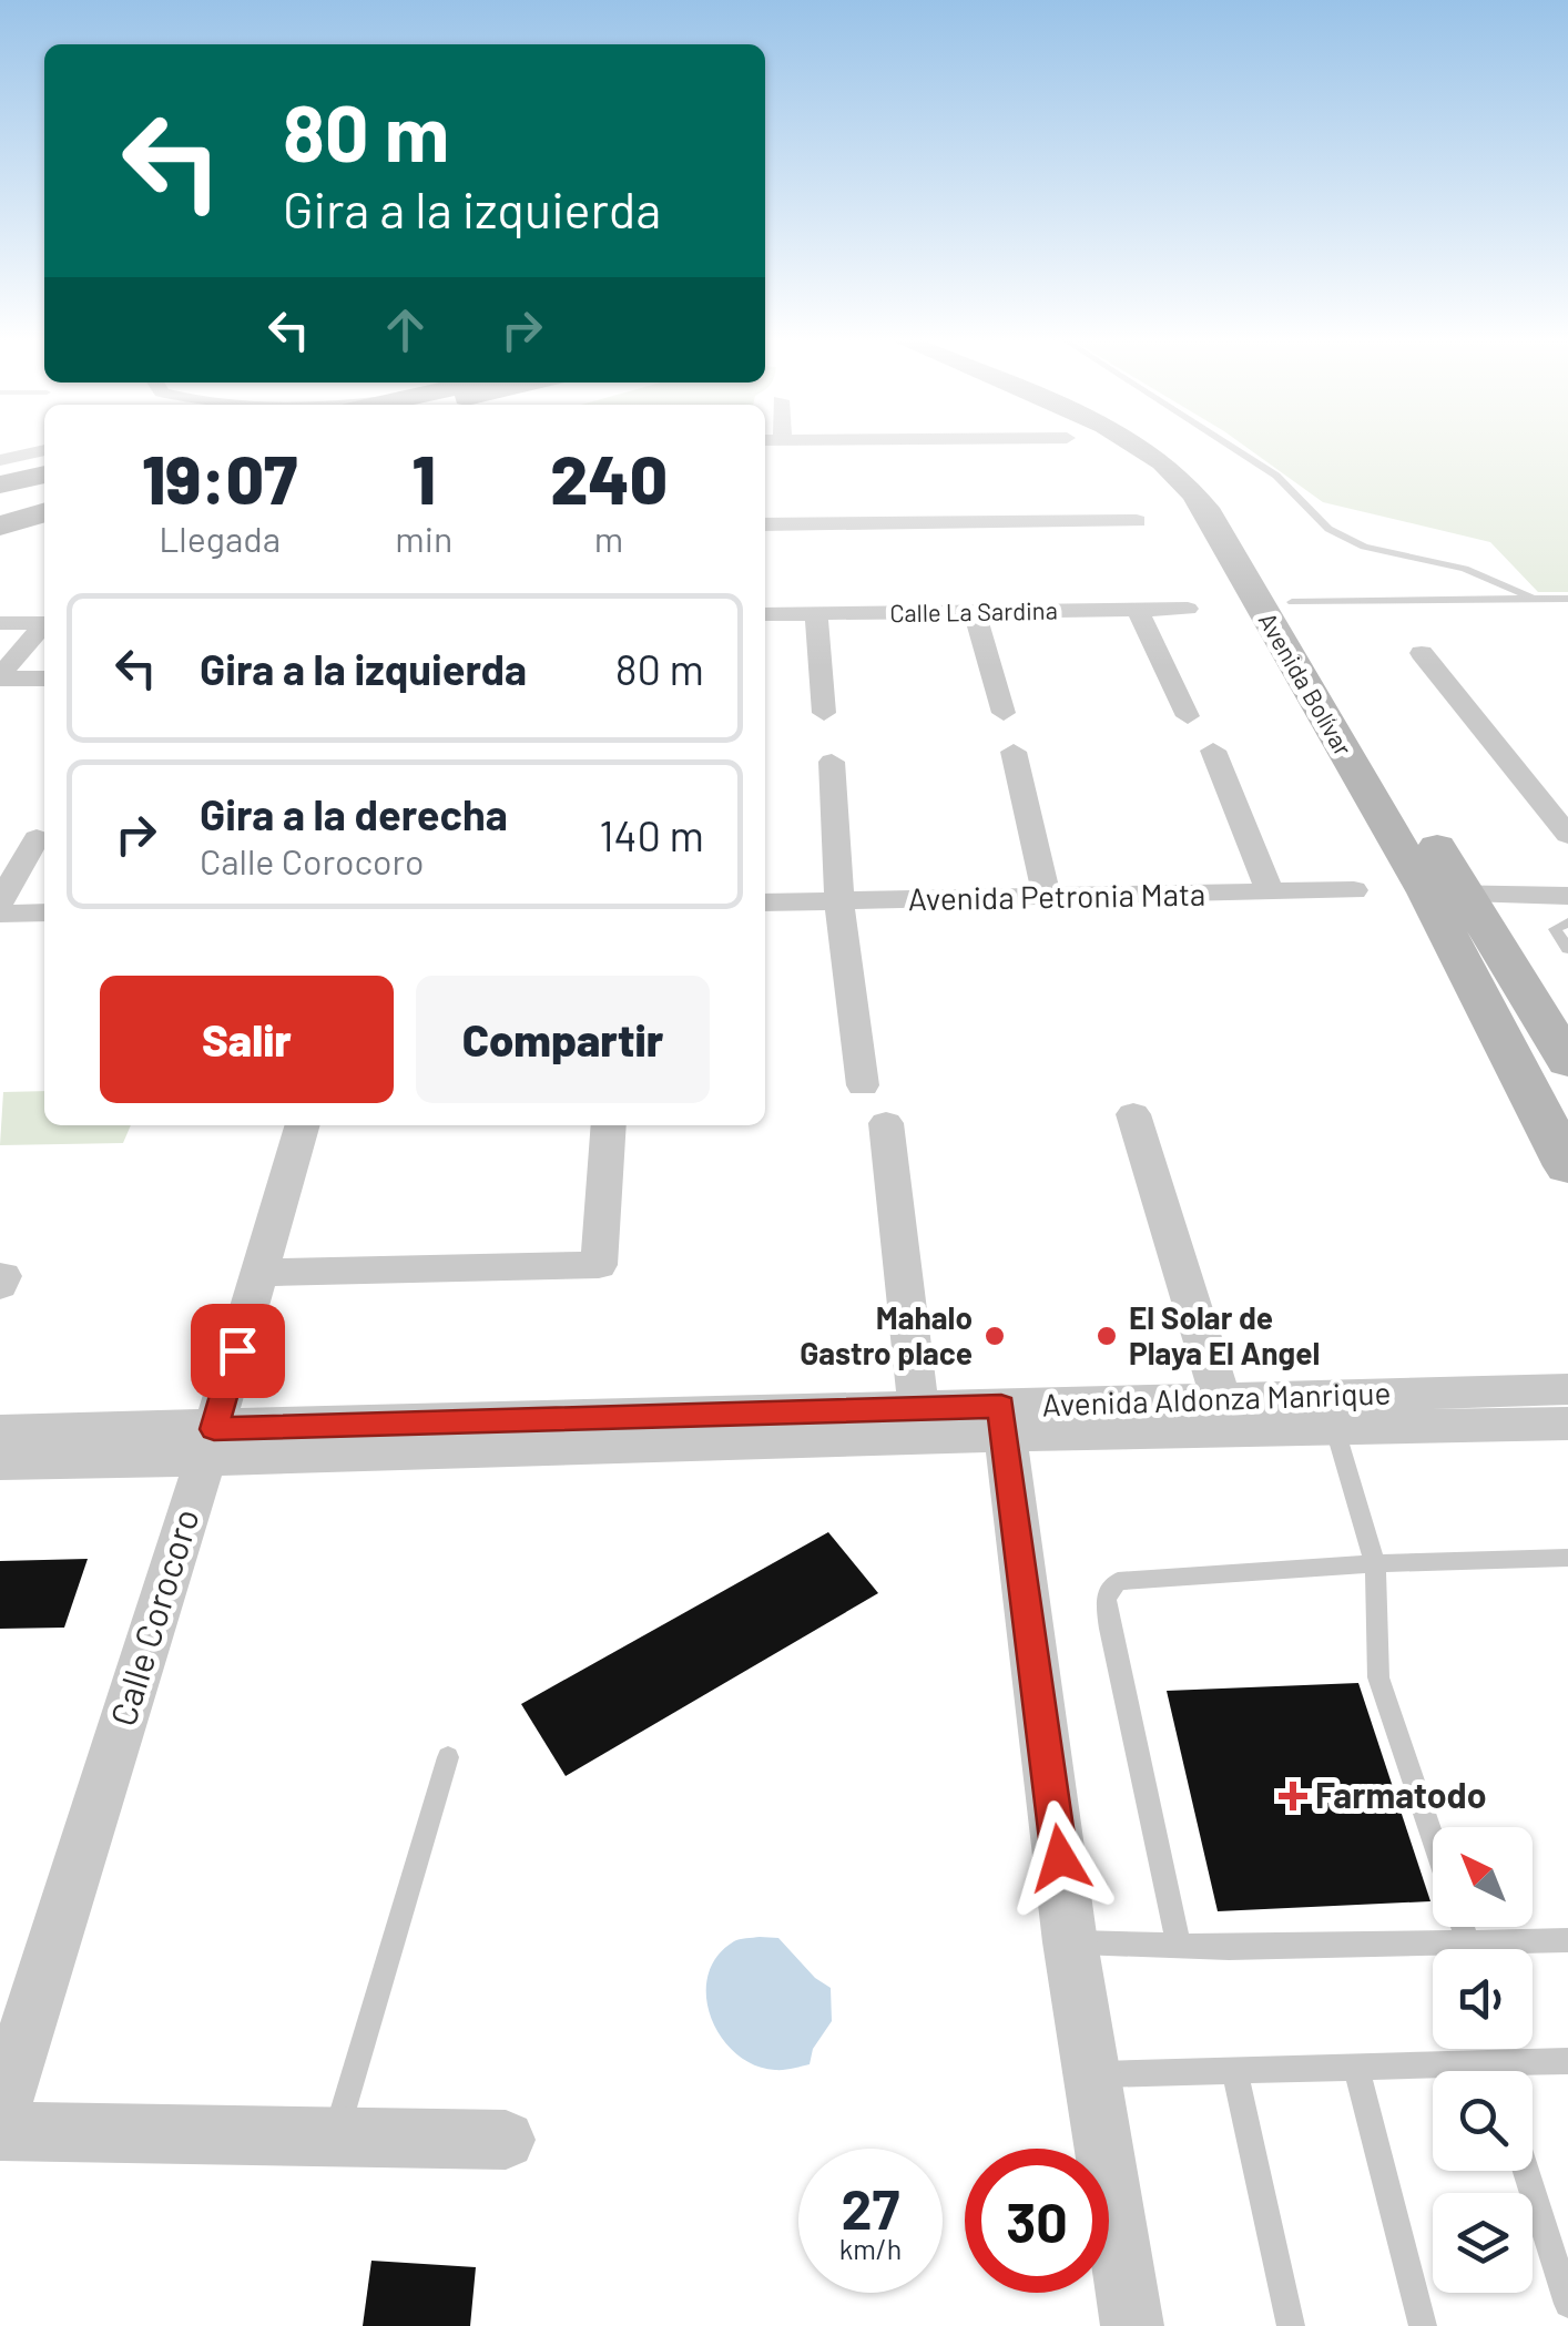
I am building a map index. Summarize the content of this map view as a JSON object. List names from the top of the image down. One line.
{"streets":{"street":["Calle La Sardina","Avenida Bolívar","Avenida Petronia Mata","Avenida Aldonza Manrique","Calle Corocoro"]},"crossings":[["Avenida Aldonza Manrique","Calle Corocoro"]],"places":{"other":["Mahalo Gastro place","El Solar de Playa El Angel"],"health":["Farmatodo"]},"north":"top left","page":{"turn":["80 m","Gira a la izquierda"],"eta":["19:07","Llegada","1","min","240","m"],"list":[{"name":"Gira a la izquierda","value":"80 m"},{"name":"Gira a la derecha","note":"Calle Corocoro","value":"140 m"}],"buttons":["Salir","Compartir"],"speed":"27 km/h","limit":"30"}}
